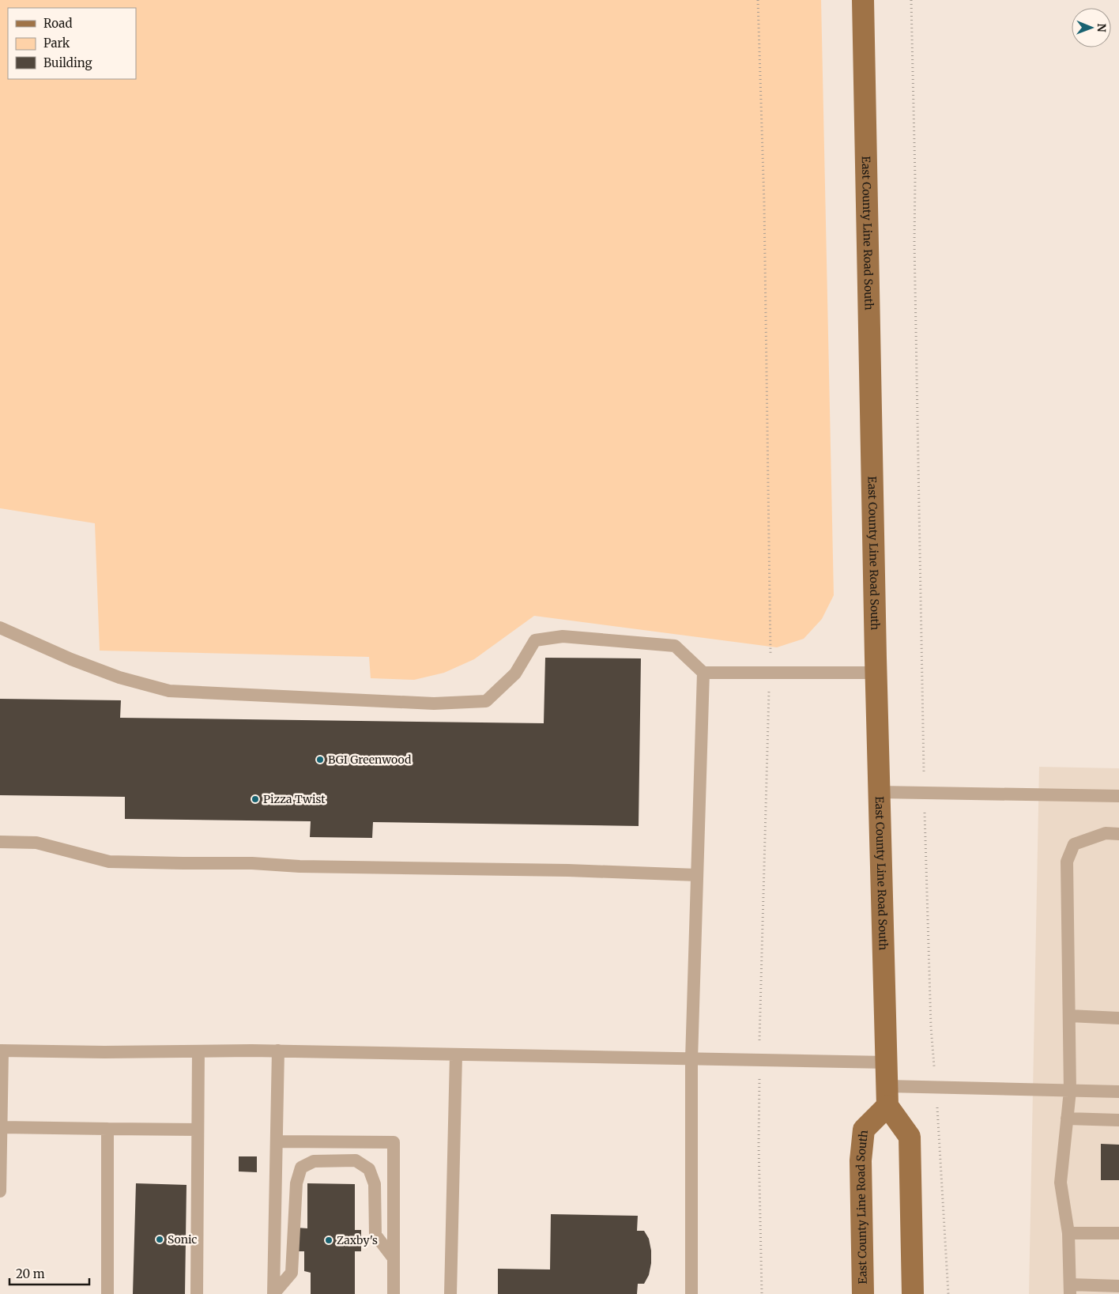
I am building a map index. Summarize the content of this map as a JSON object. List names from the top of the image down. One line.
{"streets":{"main road":["East County Line Road South"]},"places":["BGI Greenwood","Pizza Twist","Sonic","Zaxby's"],"legend":["Road","Park","Building"],"scale_bar":"20 m","north":"right"}
